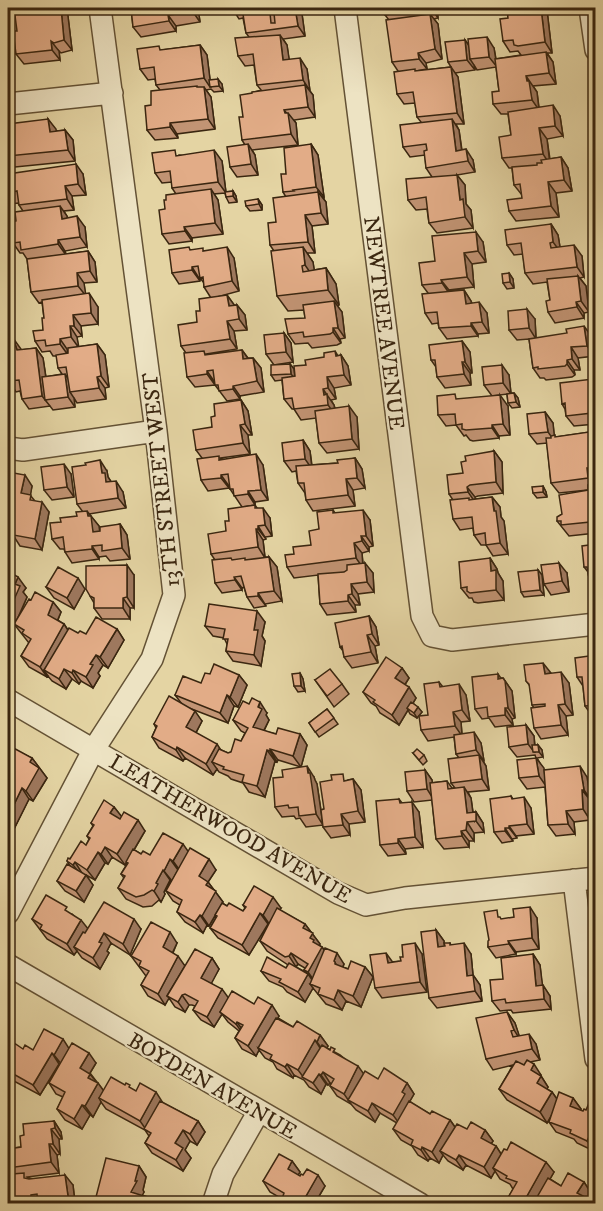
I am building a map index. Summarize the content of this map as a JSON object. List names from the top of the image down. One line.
{"streets":{"street":["NEWTREE AVENUE","13TH STREET WEST","LEATHERWOOD AVENUE","BOYDEN AVENUE"]},"crossings":[["13TH STREET WEST","LEATHERWOOD AVENUE"]]}
